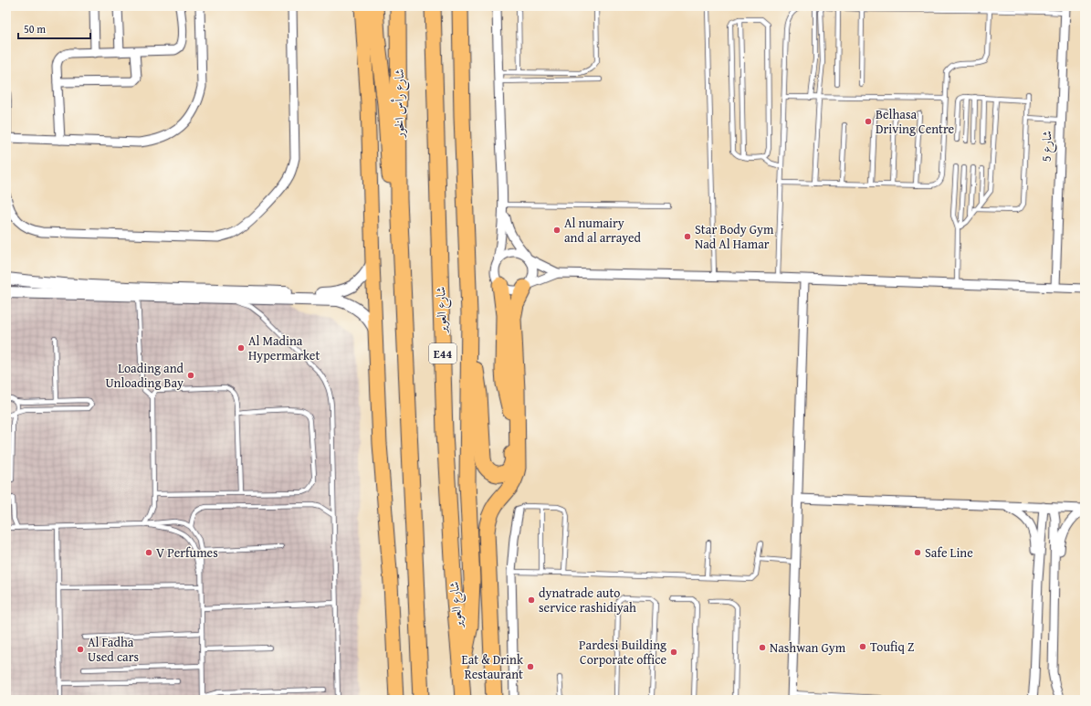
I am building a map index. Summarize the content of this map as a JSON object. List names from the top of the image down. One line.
{"streets":{"highway":["شارع رأس الخور","شارع العوير","E44"],"street":["شارع 5"]},"places":["Belhasa Driving Centre","Al numairy and al arrayed","Star Body Gym Nad Al Hamar","Al Madina Hypermarket","Loading and Unloading Bay","V Perfumes","Safe Line","dynatrade auto service rashidiyah","Toufiq Z","Nashwan Gym","Al Fadha Used cars","Pardesi Building Corporate office","Eat & Drink Restaurant"],"scale_bar":"50 m"}
